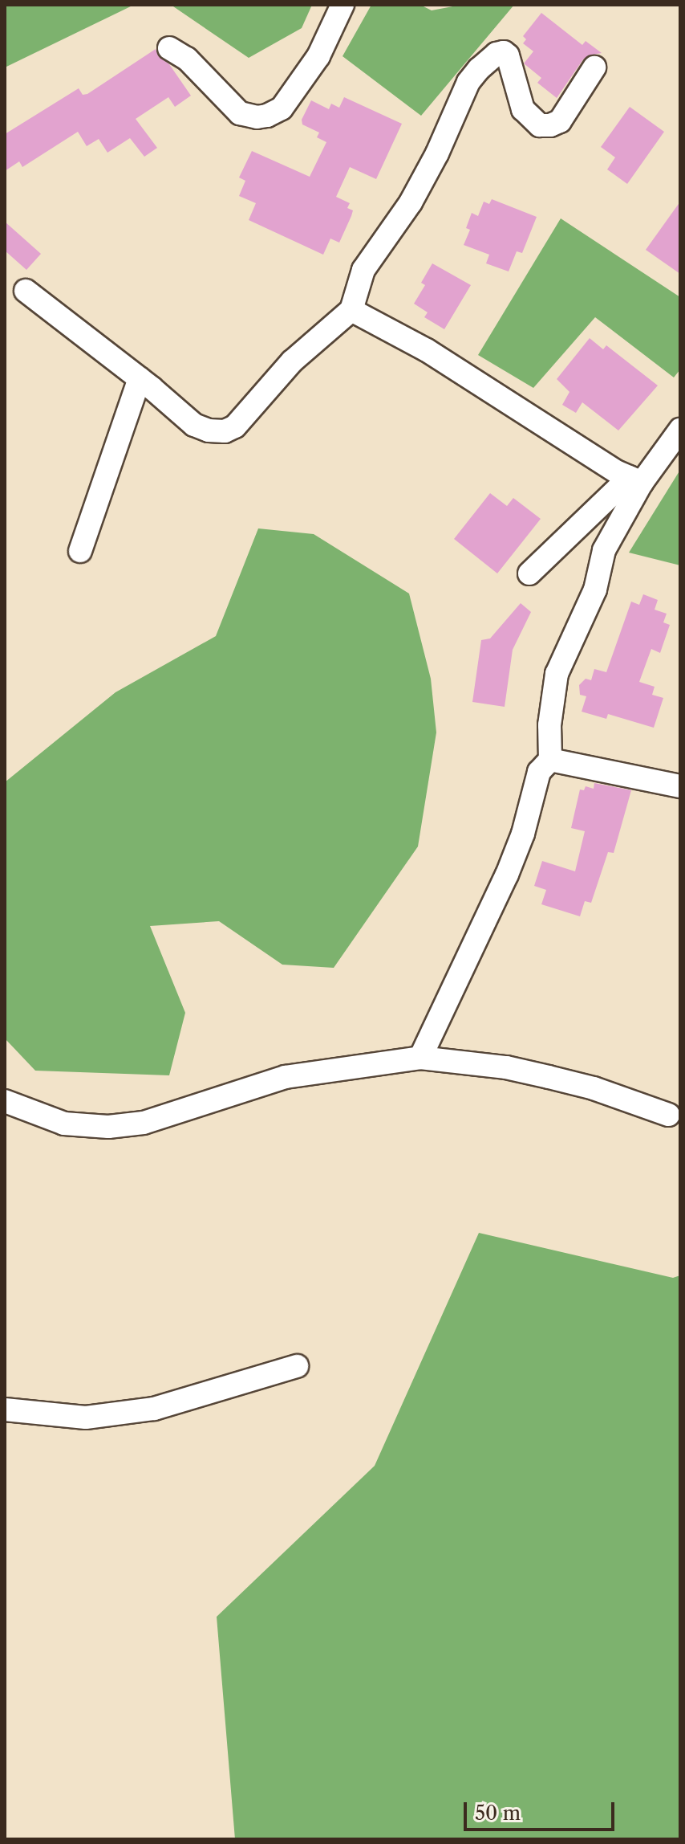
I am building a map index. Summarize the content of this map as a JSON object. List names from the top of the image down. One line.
{"scale_bar":"50 m"}
